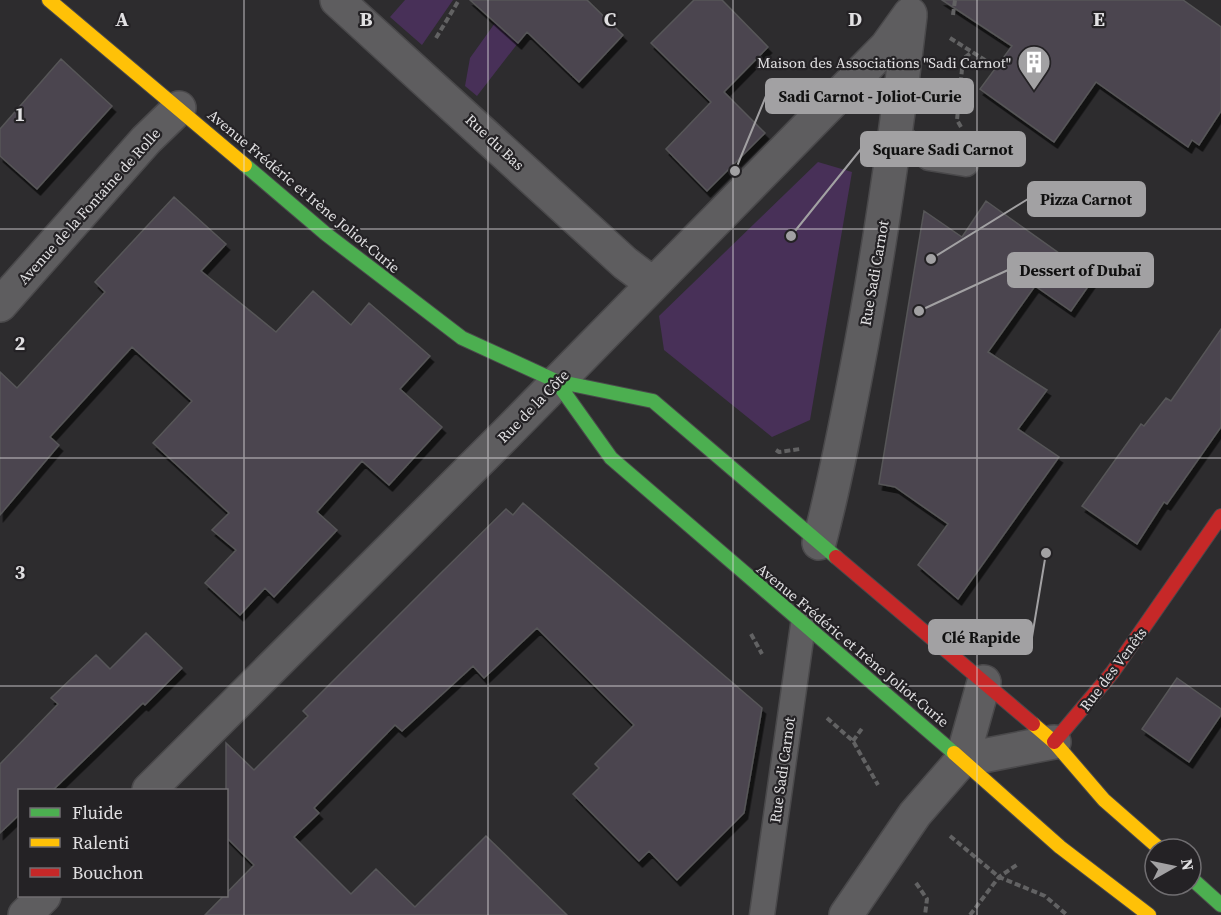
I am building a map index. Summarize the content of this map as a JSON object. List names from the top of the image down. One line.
{"streets":{"main road":["Avenue Frédéric et Irène Joliot-Curie","Rue des Venêts"],"street":["Rue du Bas","Avenue de la Fontaine de Rolle","Rue Sadi Carnot","Rue de la Côte"]},"crossings":[["Rue du Bas","Rue de la Côte"],["Avenue Frédéric et Irène Joliot-Curie","Avenue de la Fontaine de Rolle"],["Avenue Frédéric et Irène Joliot-Curie","Rue Sadi Carnot"],["Avenue Frédéric et Irène Joliot-Curie","Rue de la Côte"],["Avenue Frédéric et Irène Joliot-Curie","Rue des Venêts"],["Rue Sadi Carnot","Rue de la Côte"]],"places":{"building":["Maison des Associations \"Sadi Carnot\""],"other":["Sadi Carnot - Joliot-Curie","Square Sadi Carnot","Pizza Carnot","Dessert of Dubaï","Clé Rapide"]},"legend":["Fluide","Ralenti","Bouchon"],"north":"right","grid":{"columns":["A","B","C","D","E"],"rows":["1","2","3"]}}
